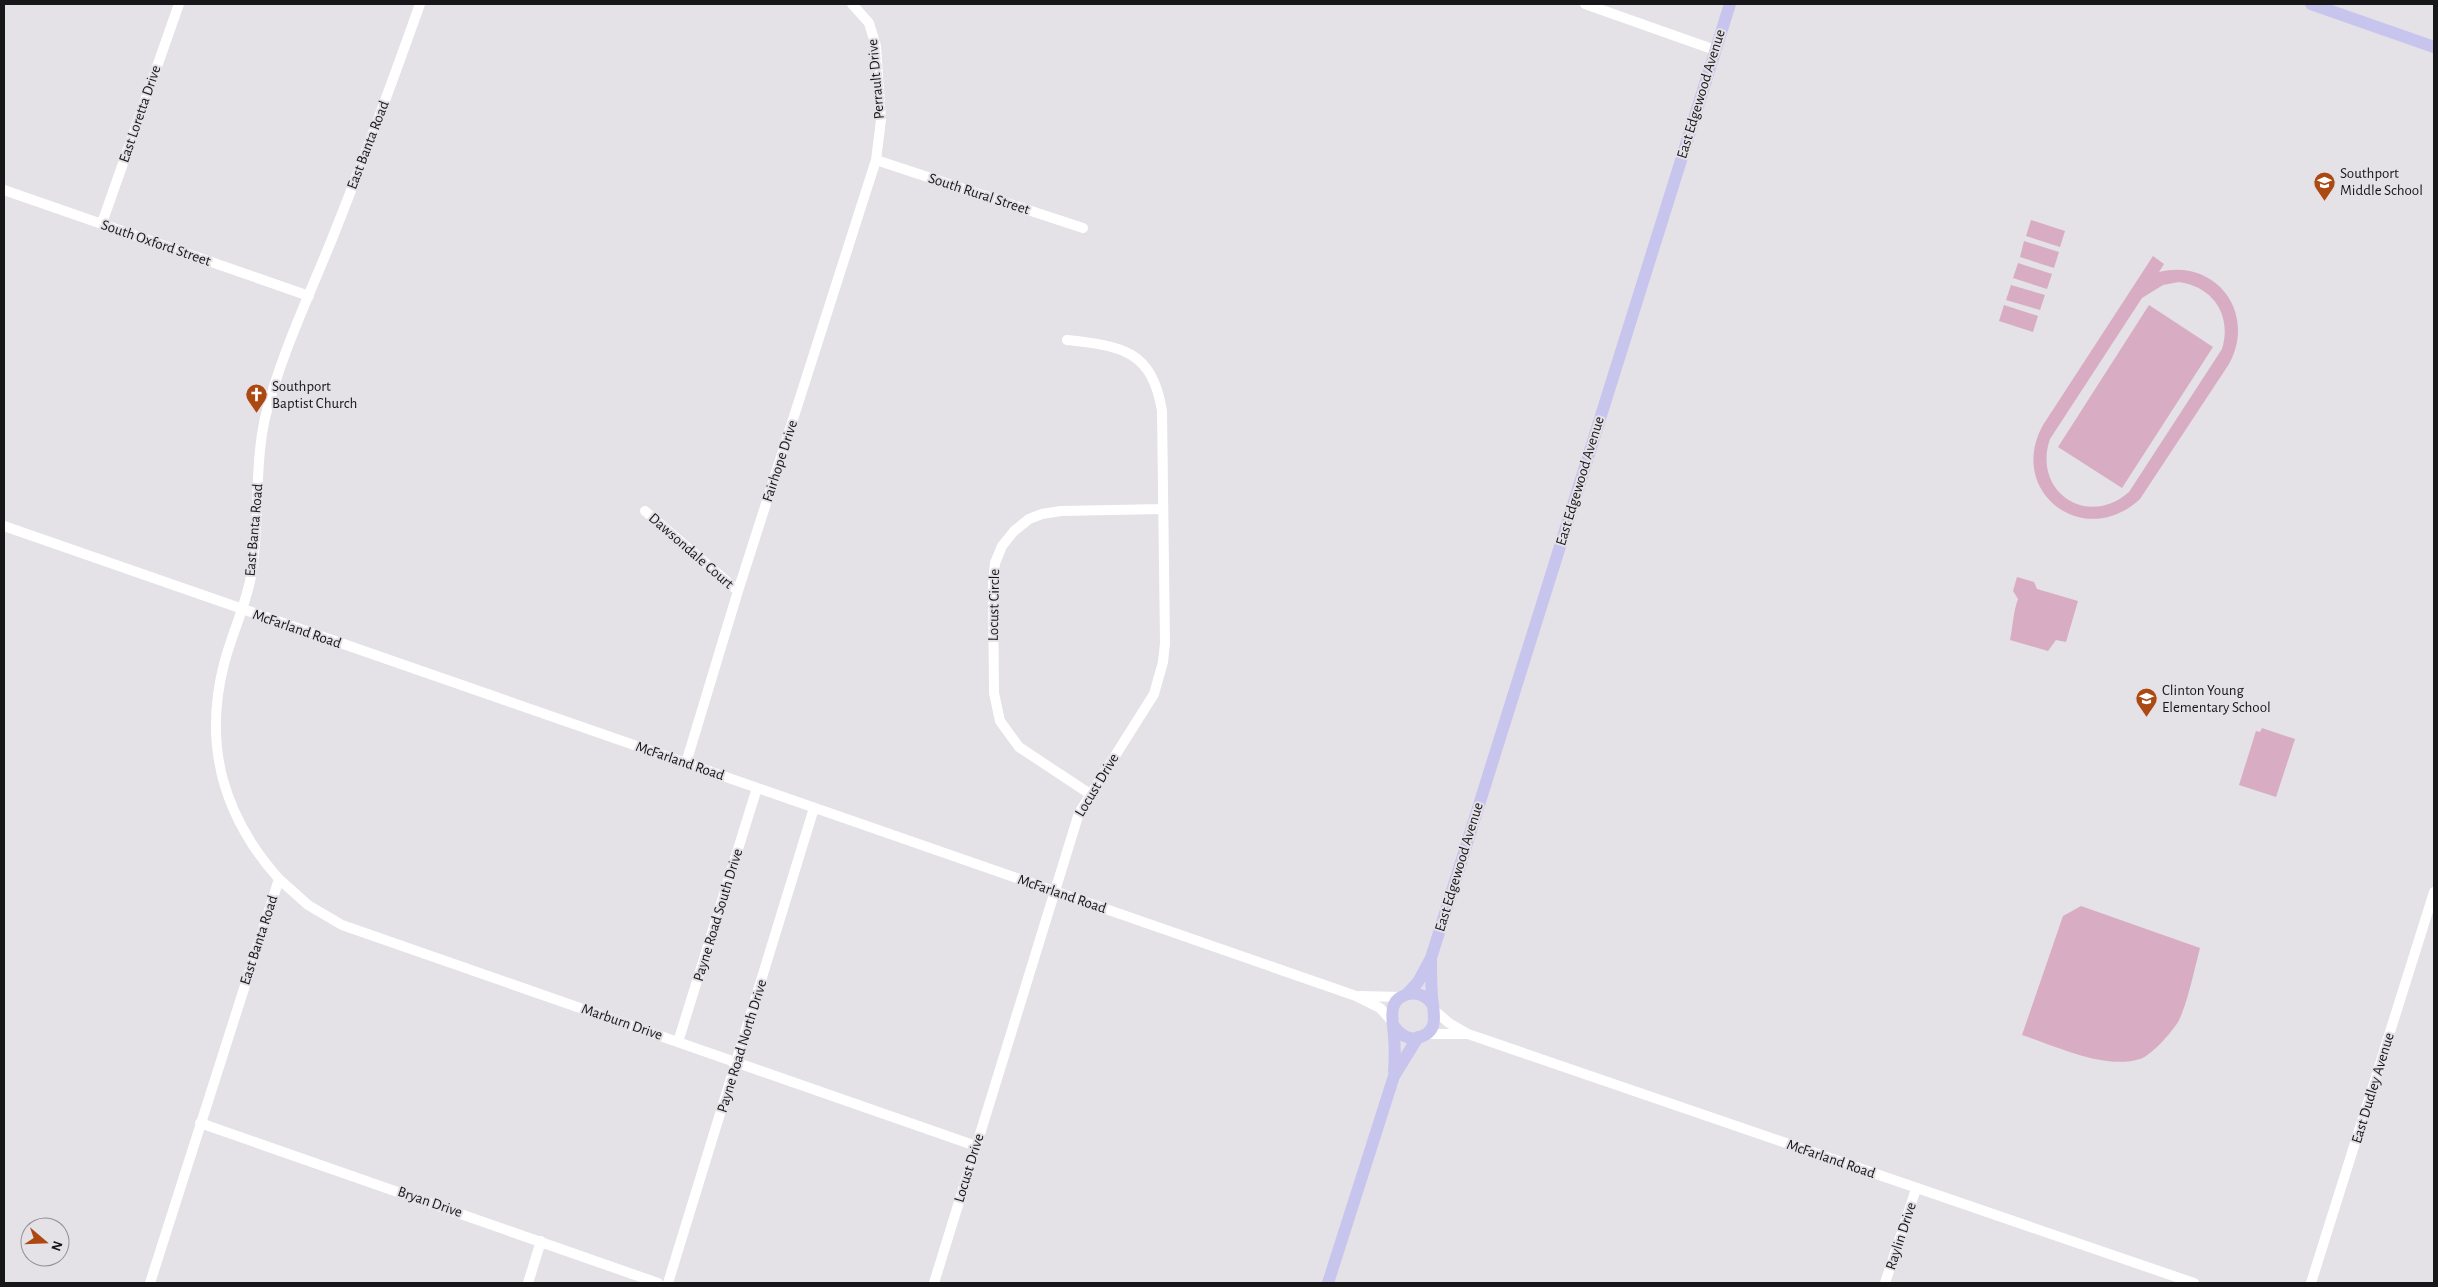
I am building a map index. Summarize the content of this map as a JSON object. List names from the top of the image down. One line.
{"streets":{"main road":["East Edgewood Avenue"],"street":["Perrault Drive","East Loretta Drive","East Banta Road","South Rural Street","South Oxford Street","Fairhope Drive","Dawsondale Court","Locust Circle","McFarland Road","Locust Drive","Payne Road South Drive","Marburn Drive","Payne Road North Drive","East Dudley Avenue","Bryan Drive","Raylin Drive"]},"crossings":[["Perrault Drive","South Rural Street"],["Perrault Drive","Fairhope Drive"],["East Edgewood Avenue","McFarland Road"],["East Loretta Drive","South Oxford Street"],["East Banta Road","South Oxford Street"],["East Banta Road","McFarland Road"],["East Banta Road","Marburn Drive"],["East Banta Road","Bryan Drive"],["South Rural Street","Fairhope Drive"],["Fairhope Drive","Dawsondale Court"],["Fairhope Drive","McFarland Road"],["Locust Circle","Locust Drive"],["McFarland Road","Locust Drive"],["McFarland Road","Payne Road South Drive"],["McFarland Road","Payne Road North Drive"],["McFarland Road","Raylin Drive"],["Locust Drive","Marburn Drive"],["Payne Road South Drive","Marburn Drive"],["Marburn Drive","Payne Road North Drive"]],"places":{"school or university":["Southport Middle School","Clinton Young Elementary School"],"church":["Southport Baptist Church"]},"north":"right"}
